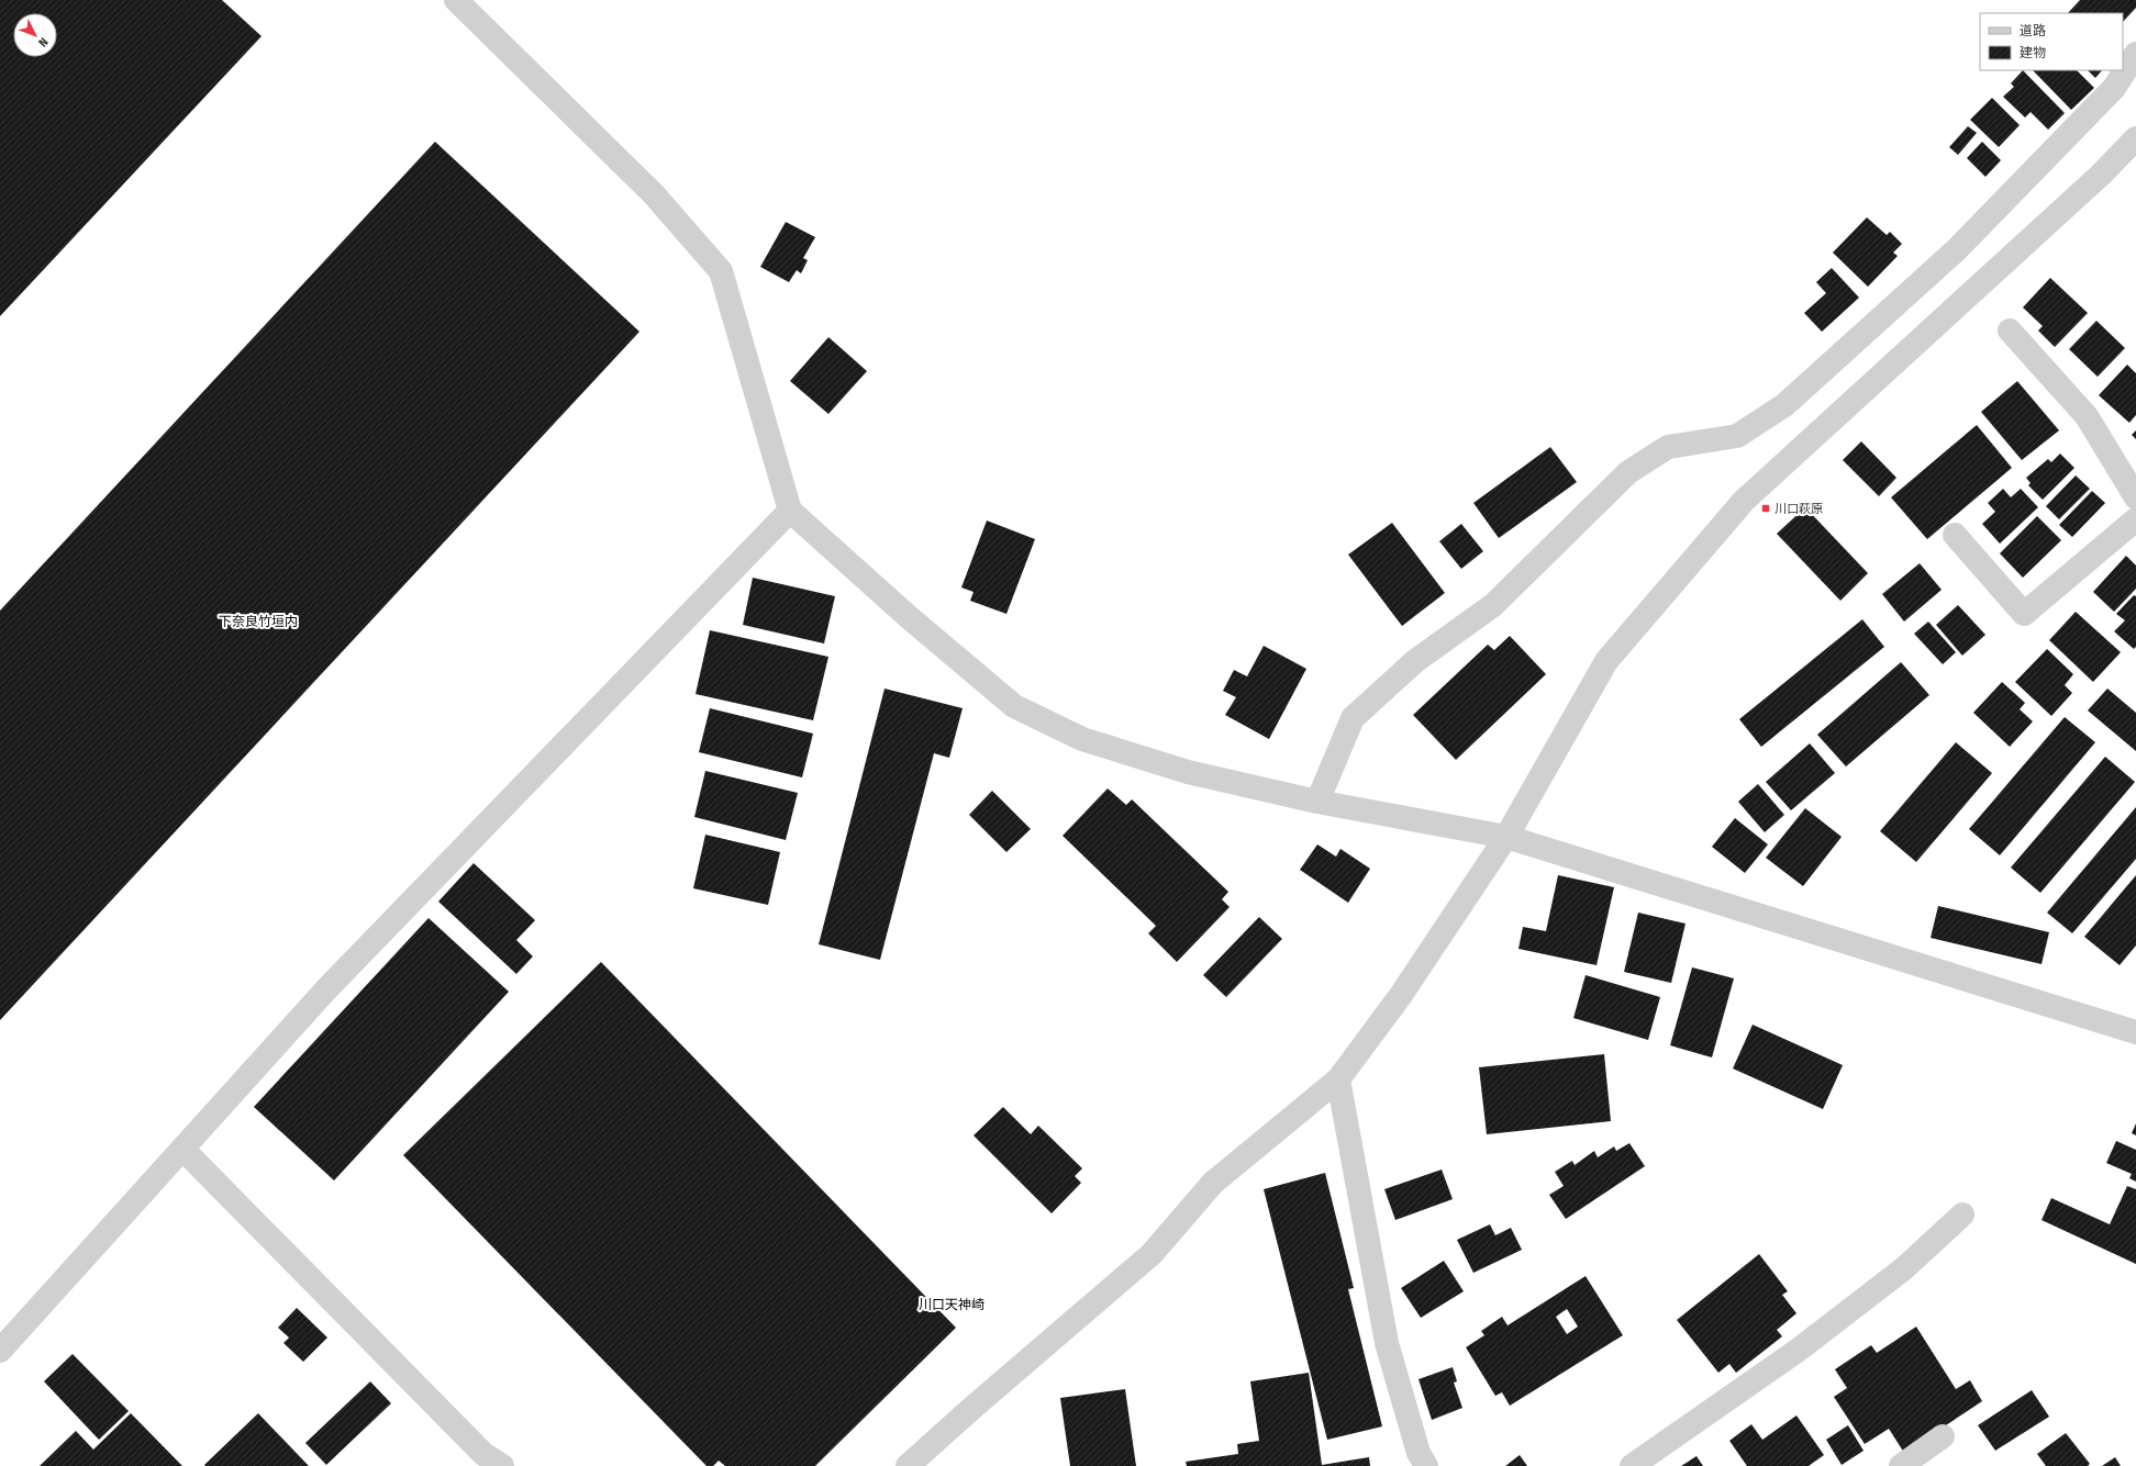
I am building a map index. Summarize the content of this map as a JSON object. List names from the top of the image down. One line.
{"districts":["下奈良竹垣内","川口天神崎"],"places":{"transit":["川口萩原"]},"legend":["道路","建物"],"north":"bottom right"}
